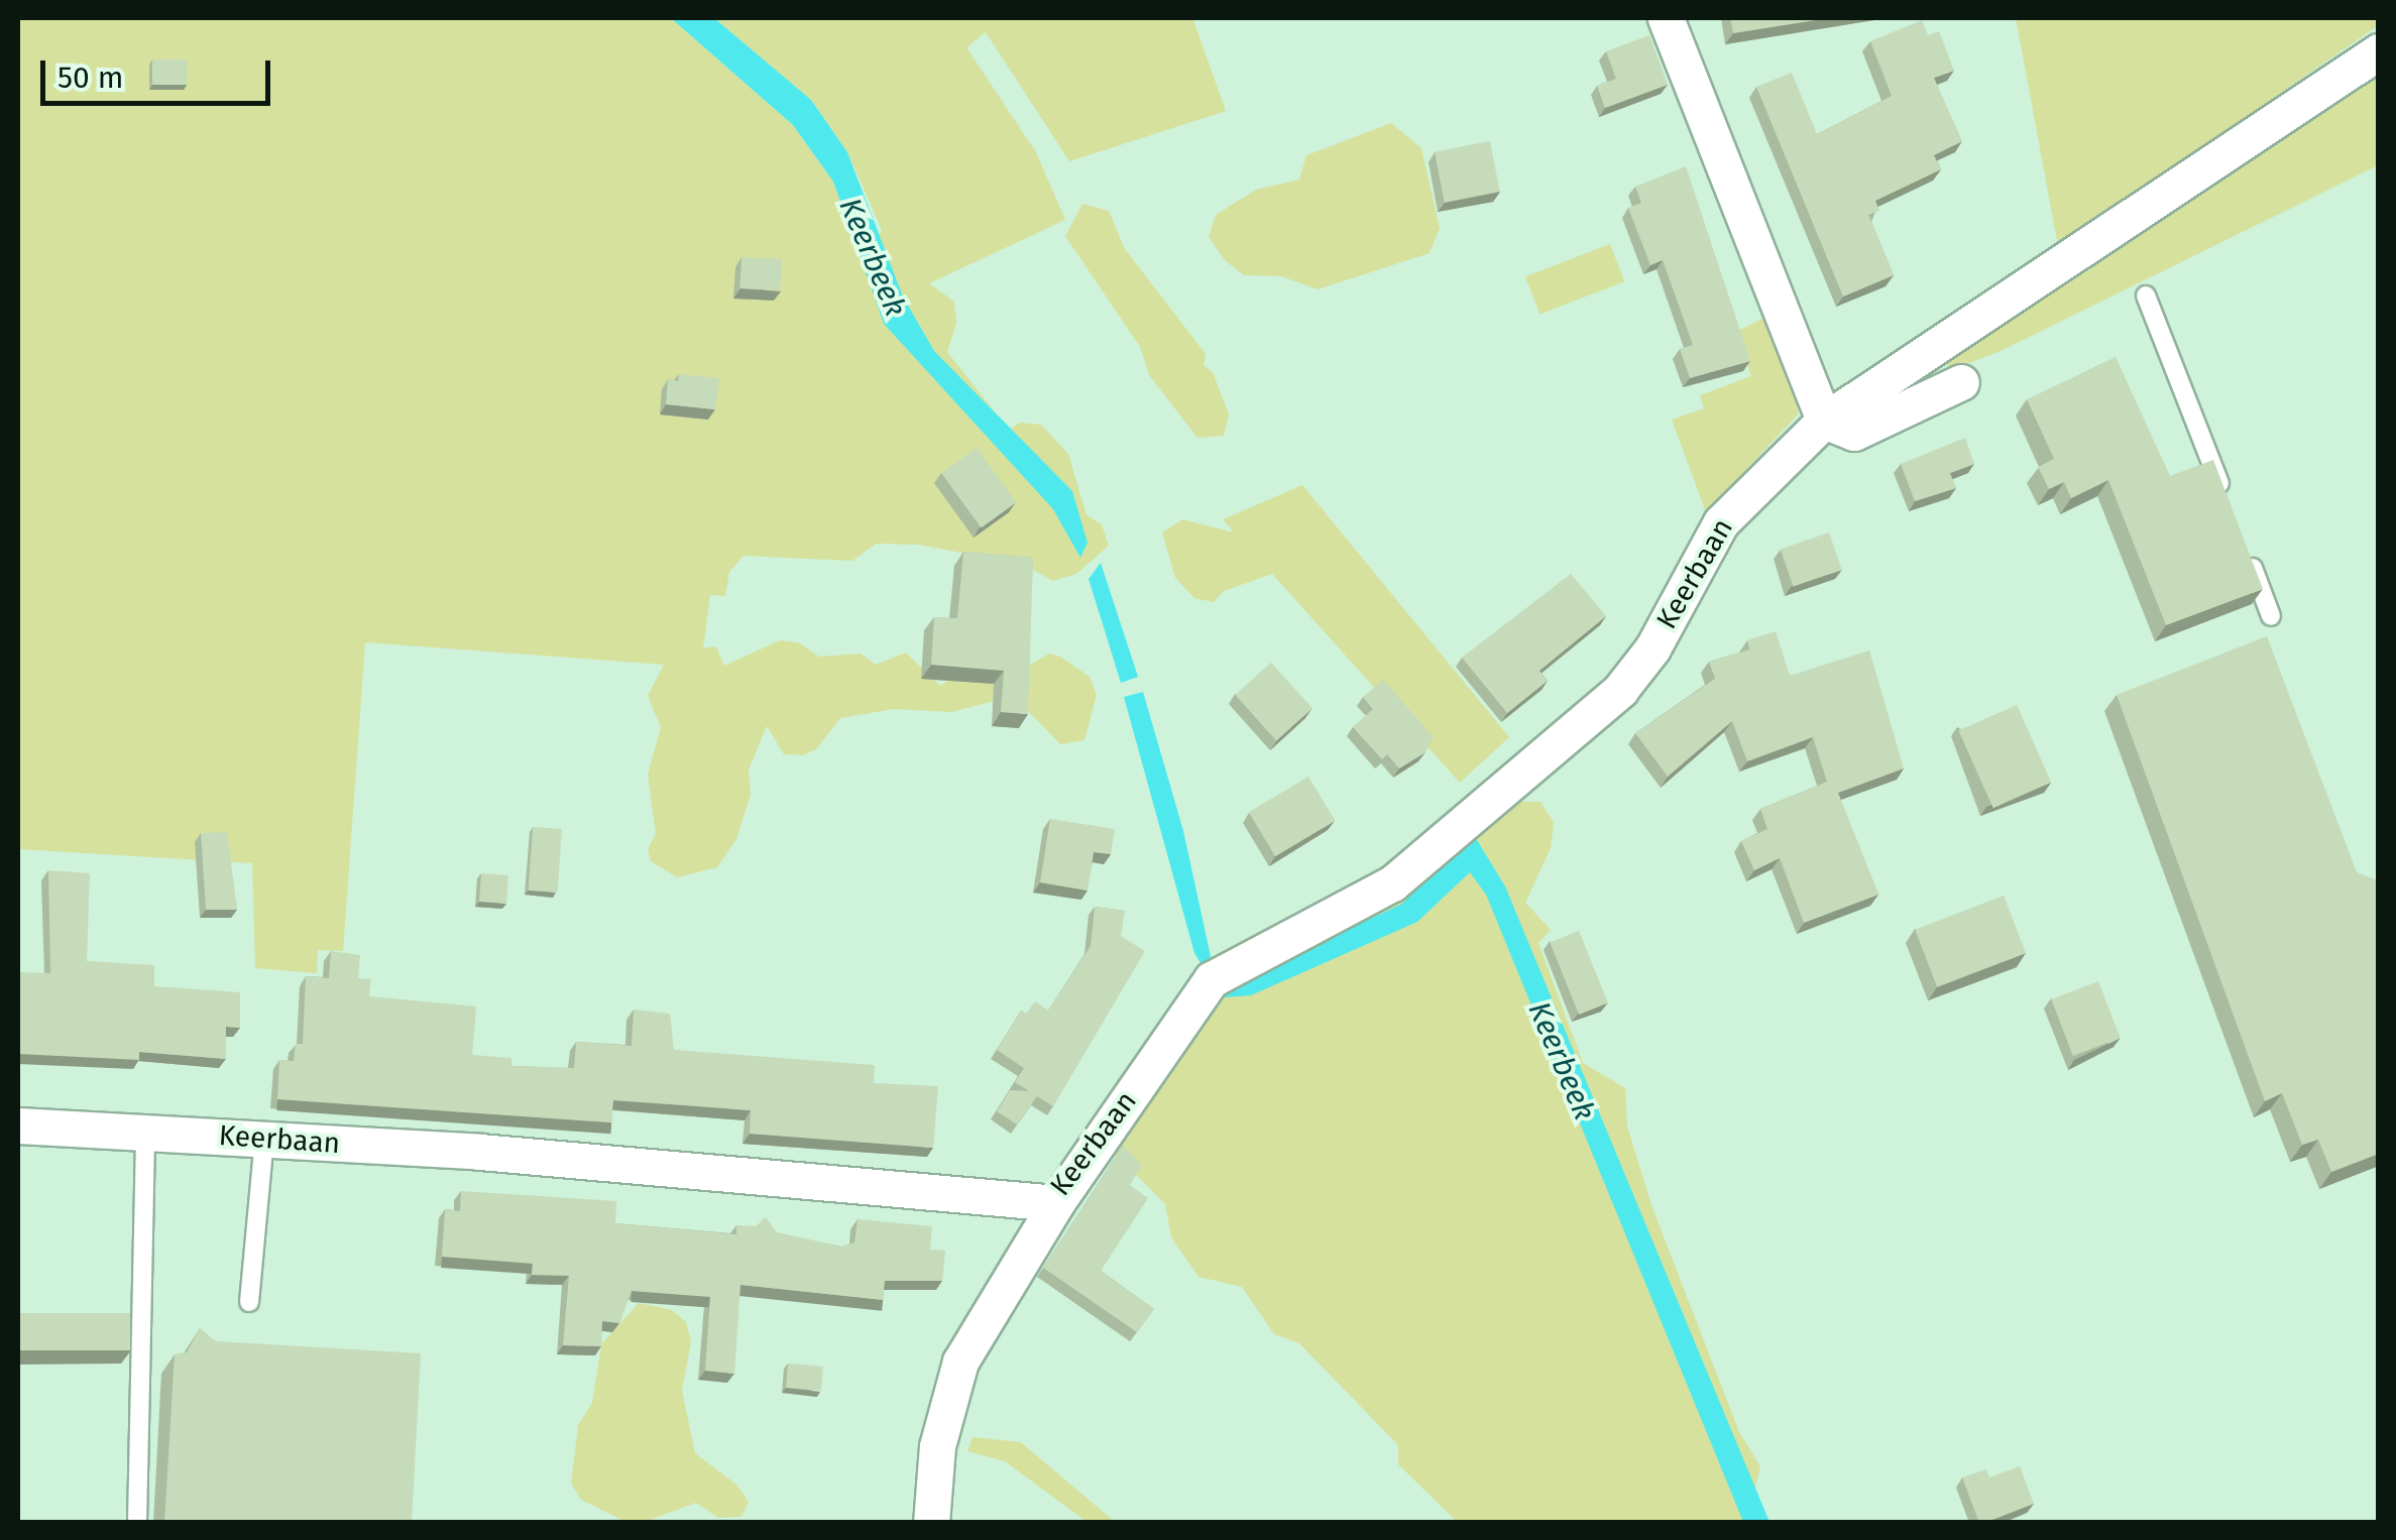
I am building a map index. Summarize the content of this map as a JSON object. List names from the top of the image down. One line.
{"streets":{"street":["Keerbaan"]},"water":["Keerbeek"],"scale_bar":"50 m"}
